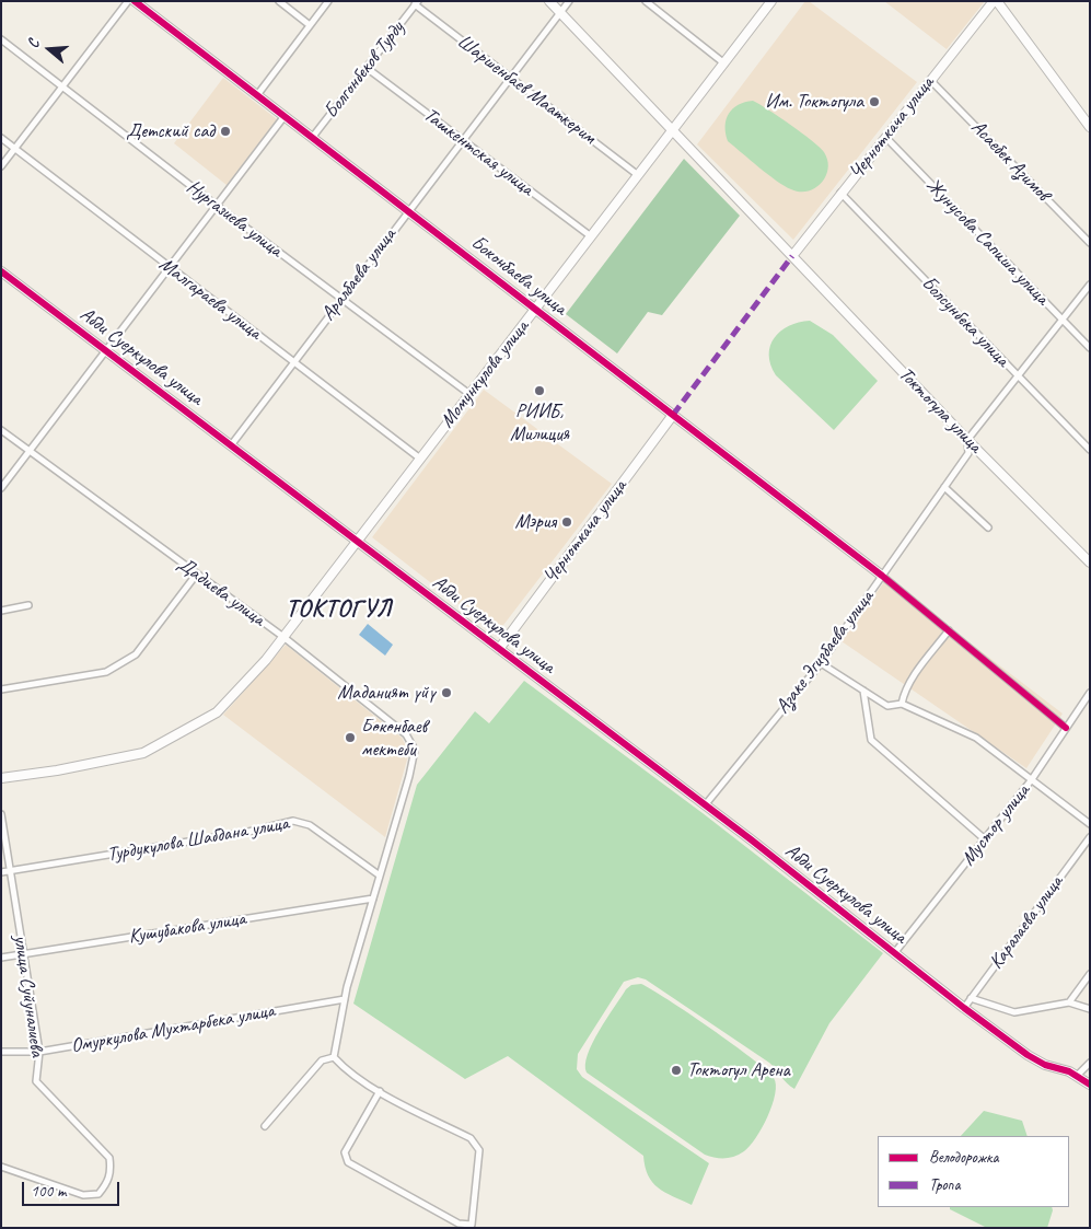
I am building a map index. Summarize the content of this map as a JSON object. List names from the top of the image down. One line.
{"streets":{"street":["Болгонбеков Турду","Шаршенбаев Мааткерим","Черноткача улица","Ташкентская улица","Асаебек Азимов","Нургазиева улица","Жунусова Сапиша улица","Аралбаева улица","Боконбаева улица","Малгараева улица","Болсунбека улица","Абди Суеркулова улица","Момункулова улица","Токтогула улица","Дадиева улица","Азаке Эгизбаева улица","Мустор улица","Турдукулова Шабдана улица","Каралаева улица","Кушубакова улица","улица Суйуналиева","Омуркулова Мухтарбека улица"]},"crossings":[["Болгонбеков Турду","Шаршенбаев Мааткерим"],["Болгонбеков Турду","Ташкентская улица"],["Болгонбеков Турду","Боконбаева улица"],["Шаршенбаев Мааткерим","Аралбаева улица"],["Шаршенбаев Мааткерим","Момункулова улица"],["Черноткача улица","Асаебек Азимов"],["Черноткача улица","Жунусова Сапиша улица"],["Черноткача улица","Боконбаева улица"],["Черноткача улица","Болсунбека улица"],["Черноткача улица","Абди Суеркулова улица"],["Черноткача улица","Токтогула улица"],["Ташкентская улица","Аралбаева улица"],["Ташкентская улица","Момункулова улица"],["Нургазиева улица","Аралбаева улица"],["Нургазиева улица","Момункулова улица"],["Жунусова Сапиша улица","Азаке Эгизбаева улица"],["Аралбаева улица","Боконбаева улица"],["Аралбаева улица","Малгараева улица"],["Аралбаева улица","Абди Суеркулова улица"],["Аралбаева улица","Токтогула улица"],["Боконбаева улица","Момункулова улица"],["Боконбаева улица","Азаке Эгизбаева улица"],["Малгараева улица","Момункулова улица"],["Болсунбека улица","Азаке Эгизбаева улица"],["Абди Суеркулова улица","Момункулова улица"],["Абди Суеркулова улица","Азаке Эгизбаева улица"],["Абди Суеркулова улица","Мустор улица"],["Абди Суеркулова улица","Каралаева улица"],["Момункулова улица","Токтогула улица"],["Момункулова улица","Дадиева улица"],["Токтогула улица","Азаке Эгизбаева улица"],["Дадиева улица","Турдукулова Шабдана улица"],["Дадиева улица","Кушубакова улица"],["Дадиева улица","Омуркулова Мухтарбека улица"],["Турдукулова Шабдана улица","улица Суйуналиева"],["Кушубакова улица","улица Суйуналиева"],["улица Суйуналиева","Омуркулова Мухтарбека улица"]],"districts":["ТОКТОГУЛ"],"places":["Им. Токтогула","Детский сад","РИИБ, Милиция","Мэрия","Маданият үйү","Бөкөнбаев мектеби","Токтогул Арена"],"legend":["Велодорожка","Тропа"],"scale_bar":"100 m","north":"left"}
